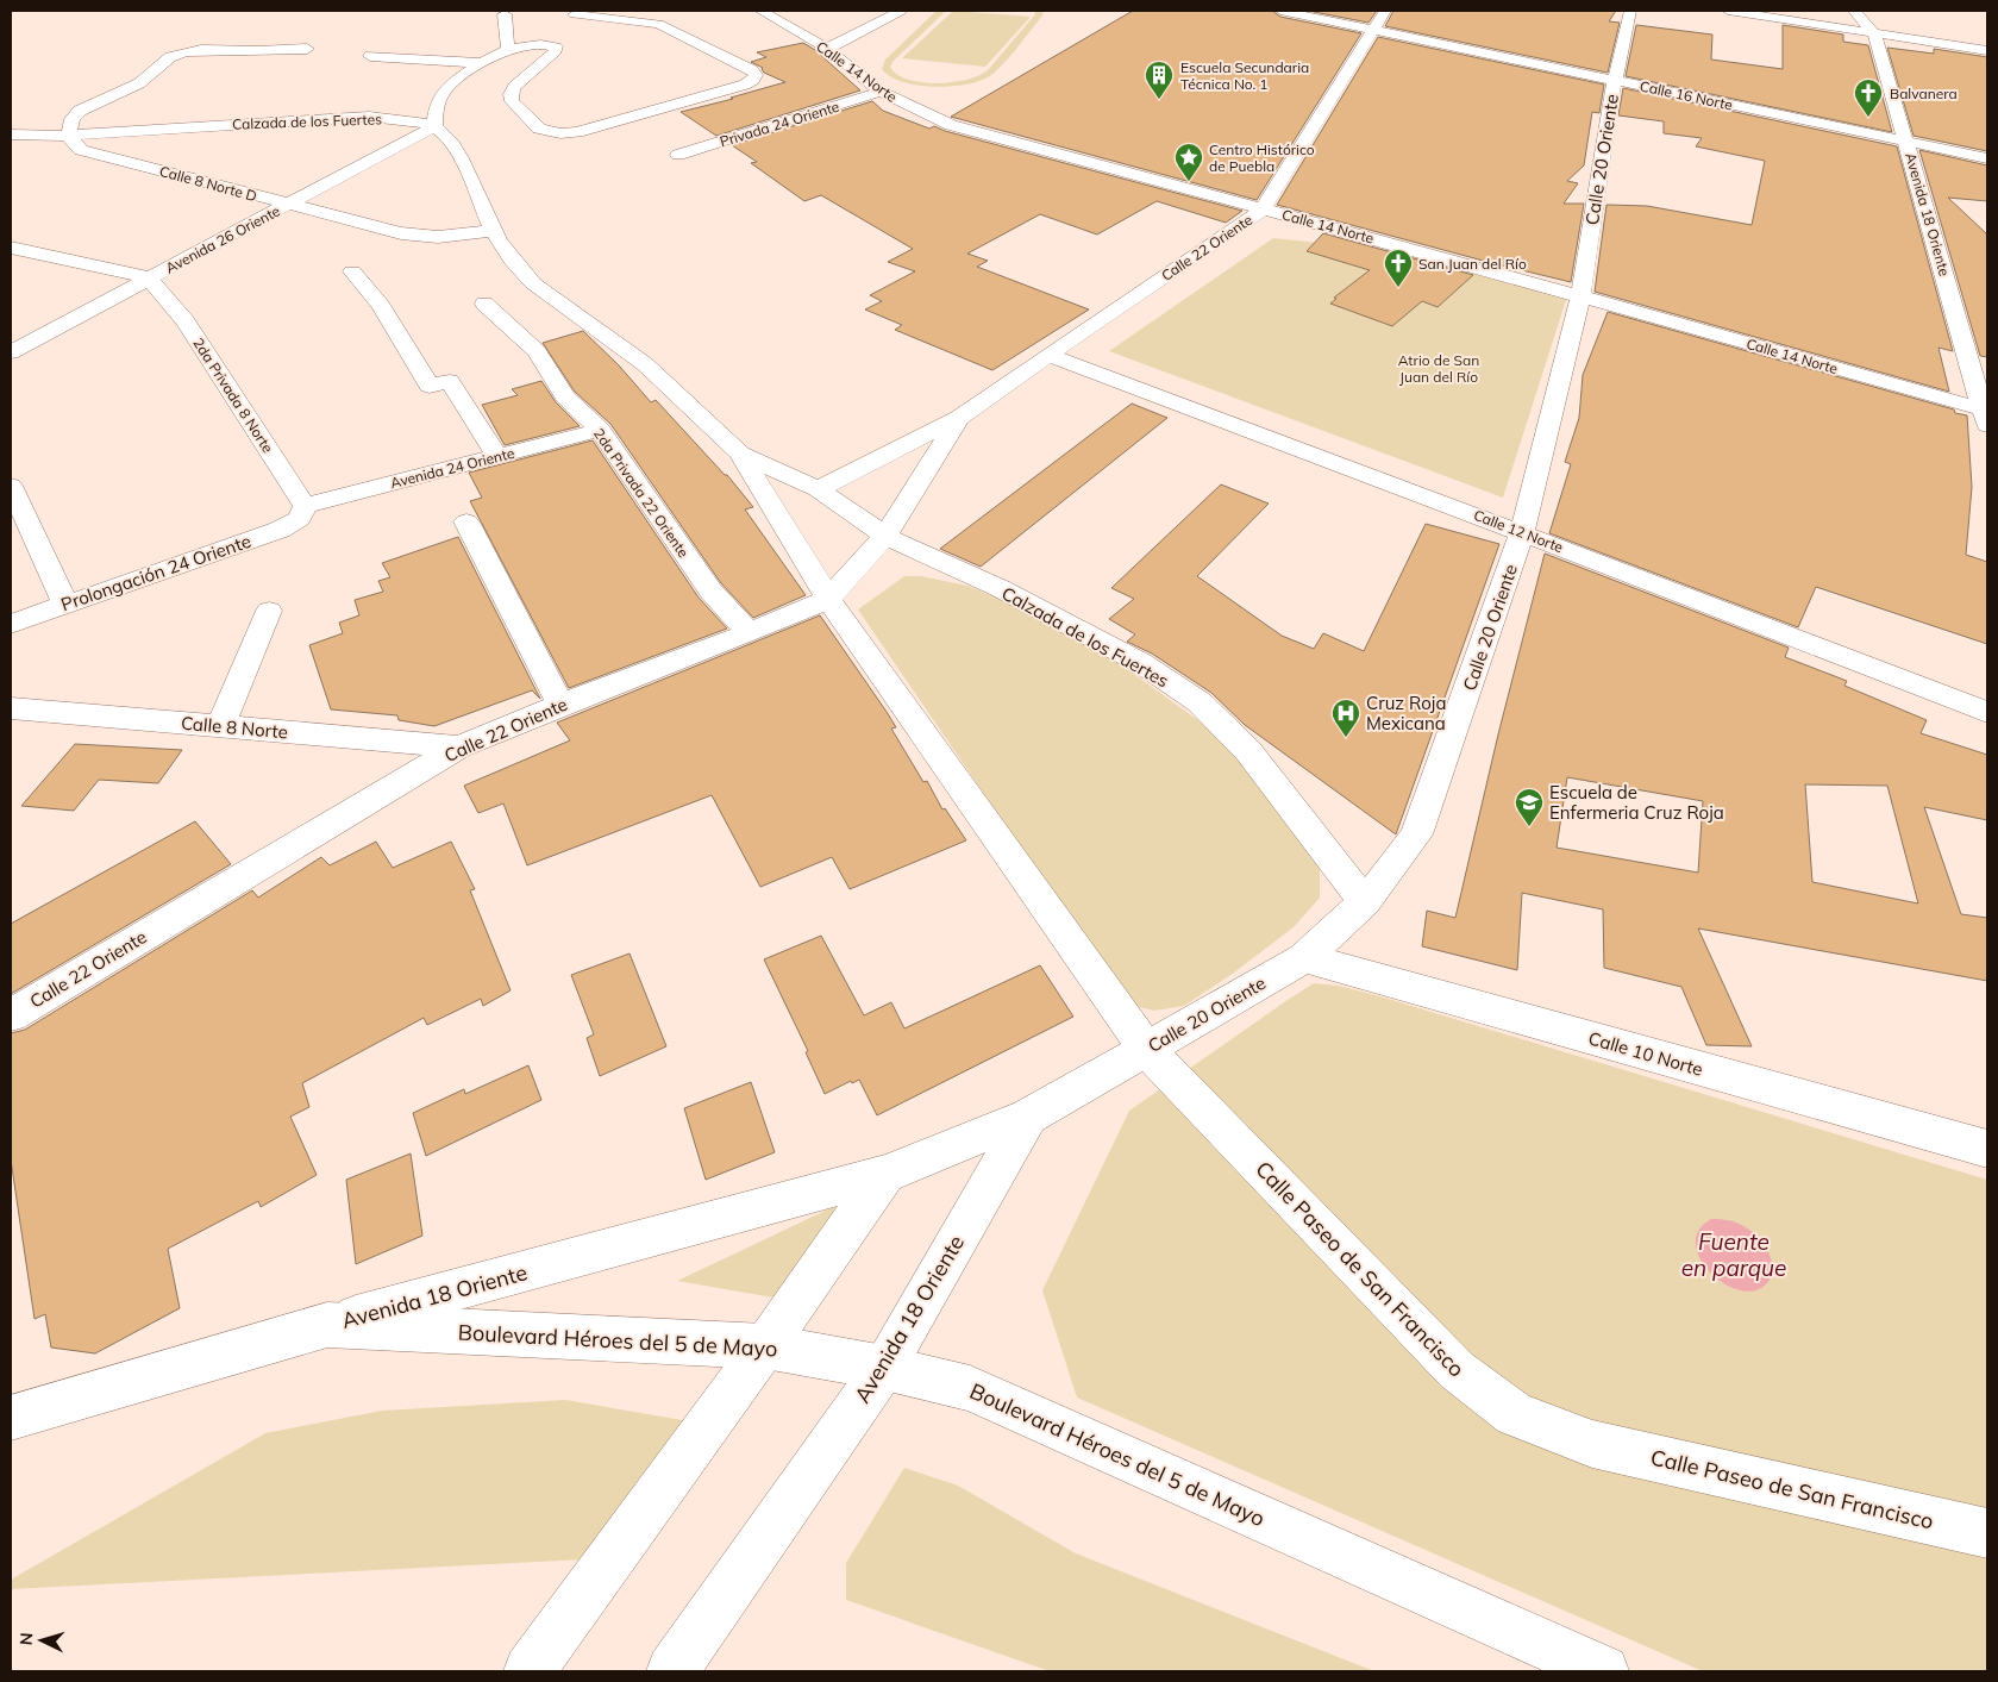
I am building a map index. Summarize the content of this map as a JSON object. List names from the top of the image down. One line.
{"streets":{"street":["Calle 14 Norte","Calle 16 Norte","Calzada de los Fuertes","Privada 24 Oriente","Calle 20 Oriente","Calle 8 Norte D","Avenida 18 Oriente","Avenida 26 Oriente","Calle 22 Oriente","2da Privada 8 Norte","Avenida 24 Oriente","2da Privada 22 Oriente","Calle 12 Norte","Prolongación 24 Oriente","Calle 8 Norte","Calle 10 Norte","Calle Paseo de San Francisco","Boulevard Héroes del 5 de Mayo"]},"crossings":[["Calle 14 Norte","Privada 24 Oriente"],["Calle 14 Norte","Calle 20 Oriente"],["Calle 14 Norte","Avenida 18 Oriente"],["Calle 14 Norte","Calle 22 Oriente"],["Calle 16 Norte","Calle 20 Oriente"],["Calle 16 Norte","Avenida 18 Oriente"],["Calle 16 Norte","Calle 22 Oriente"],["Calzada de los Fuertes","Calle 20 Oriente"],["Calzada de los Fuertes","Calle 8 Norte D"],["Calzada de los Fuertes","Avenida 26 Oriente"],["Calzada de los Fuertes","Calle 22 Oriente"],["Calzada de los Fuertes","Calle Paseo de San Francisco"],["Calle 20 Oriente","Avenida 18 Oriente"],["Calle 20 Oriente","Calle 12 Norte"],["Calle 20 Oriente","Calle 10 Norte"],["Calle 20 Oriente","Calle Paseo de San Francisco"],["Calle 8 Norte D","Avenida 26 Oriente"],["Avenida 18 Oriente","Boulevard Héroes del 5 de Mayo"],["Avenida 26 Oriente","2da Privada 8 Norte"],["Calle 22 Oriente","2da Privada 22 Oriente"],["Calle 22 Oriente","Calle 12 Norte"],["Calle 22 Oriente","Calle 8 Norte"],["2da Privada 8 Norte","Avenida 24 Oriente"],["2da Privada 8 Norte","Prolongación 24 Oriente"],["Avenida 24 Oriente","2da Privada 22 Oriente"],["Avenida 24 Oriente","Prolongación 24 Oriente"]],"water":["Fuente en parque"],"parks":["Atrio de San Juan del Río"],"places":{"building":["Escuela Secundaria Técnica No. 1"],"church":["Balvanera","San Juan del Río"],"place":["Centro Histórico de Puebla"],"hospital":["Cruz Roja Mexicana"],"school or university":["Escuela de Enfermeria Cruz Roja"]},"north":"left"}
